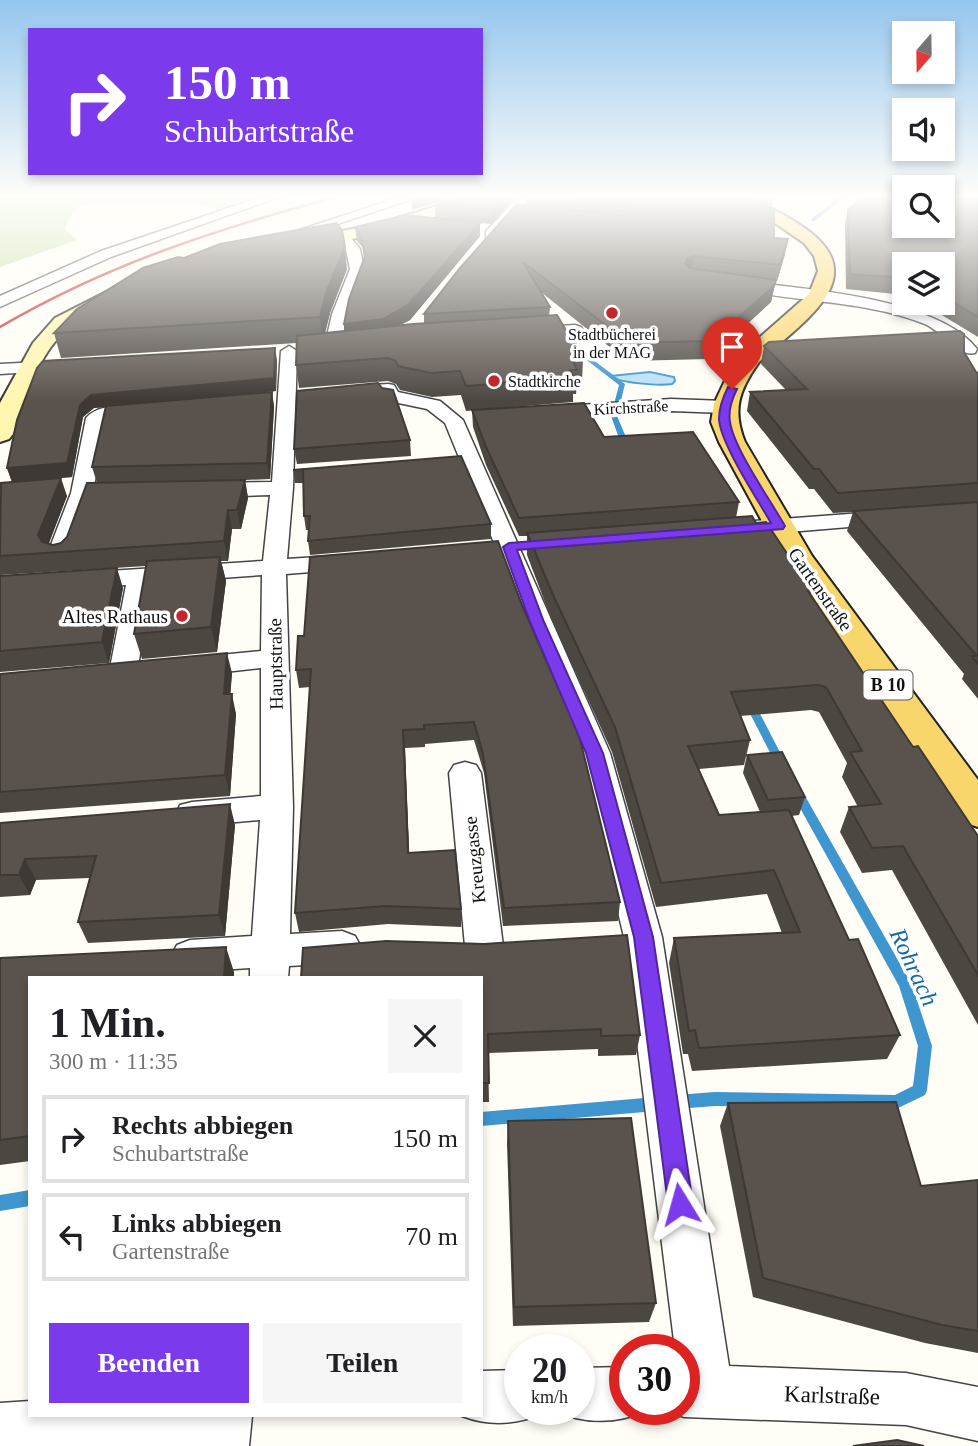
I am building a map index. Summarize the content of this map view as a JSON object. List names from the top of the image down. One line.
{"streets":{"main road":["Gartenstraße","B 10"],"street":["Kirchstraße","Hauptstraße","Kreuzgasse","Karlstraße"]},"crossings":[["Kirchstraße","Gartenstraße"]],"water":["Rohrach"],"places":["Stadtbücherei in der MAG","Stadtkirche","Altes Rathaus"],"north":"bottom","page":{"turn":["150 m","Schubartstraße"],"heading":["1 Min.","300 m · 11:35"],"list":[{"name":"Rechts abbiegen","note":"Schubartstraße","value":"150 m"},{"name":"Links abbiegen","note":"Gartenstraße","value":"70 m"}],"buttons":["Beenden","Teilen"],"speed":"20 km/h","limit":"30"}}
